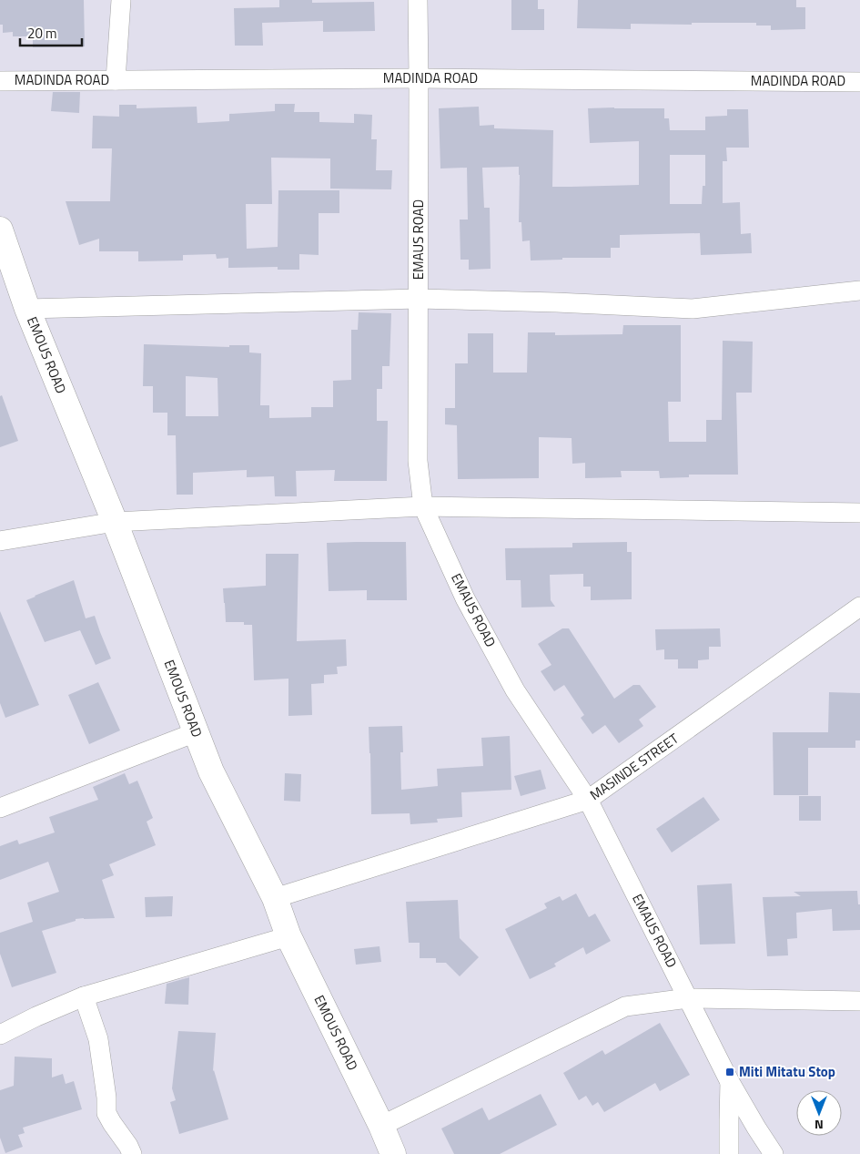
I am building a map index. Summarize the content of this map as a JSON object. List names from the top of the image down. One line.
{"streets":{"street":["MADINDA ROAD","EMAUS ROAD","EMOUS ROAD","MASINDE STREET"]},"crossings":[["MADINDA ROAD","EMAUS ROAD"],["EMAUS ROAD","MASINDE STREET"],["EMOUS ROAD","MASINDE STREET"]],"places":{"transit":["Miti Mitatu Stop"]},"scale_bar":"20 m","north":"bottom"}
